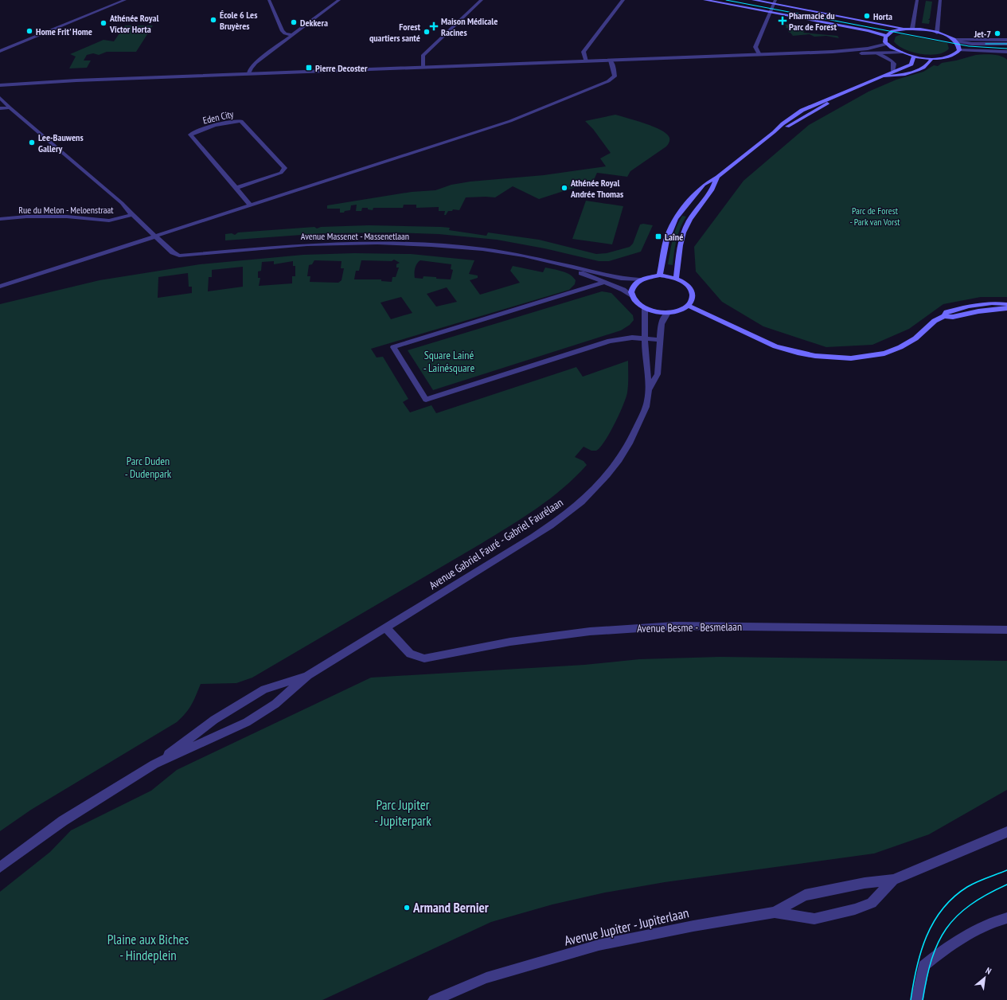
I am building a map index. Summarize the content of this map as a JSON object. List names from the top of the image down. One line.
{"streets":{"street":["Eden City","Rue du Melon - Meloenstraat","Avenue Massenet - Massenetlaan","Avenue Gabriel Fauré - Gabriel Faurélaan","Avenue Besme - Besmelaan","Avenue Jupiter - Jupiterlaan"]},"crossings":[["Rue du Melon - Meloenstraat","Avenue Massenet - Massenetlaan"],["Avenue Massenet - Massenetlaan","Avenue Gabriel Fauré - Gabriel Faurélaan"],["Avenue Gabriel Fauré - Gabriel Faurélaan","Avenue Besme - Besmelaan"]],"parks":["Parc de Forest - Park van Vorst","Square Lainé - Lainésquare","Parc Duden - Dudenpark","Parc Jupiter - Jupiterpark","Plaine aux Biches - Hindeplein"],"places":{"other":["Horta","École 6 Les Bruyères","Dekkera","Athénée Royal Victor Horta","Home Frit' Home","Forest quartiers santé","Jet-7","Lee-Bauwens Gallery","Athénée Royal Andrée Thomas","Armand Bernier"],"health":["Pharmacie du Parc de Forest","Maison Médicale Racines"],"transit":["Pierre Decoster","Laîné"]},"north":"top right"}
